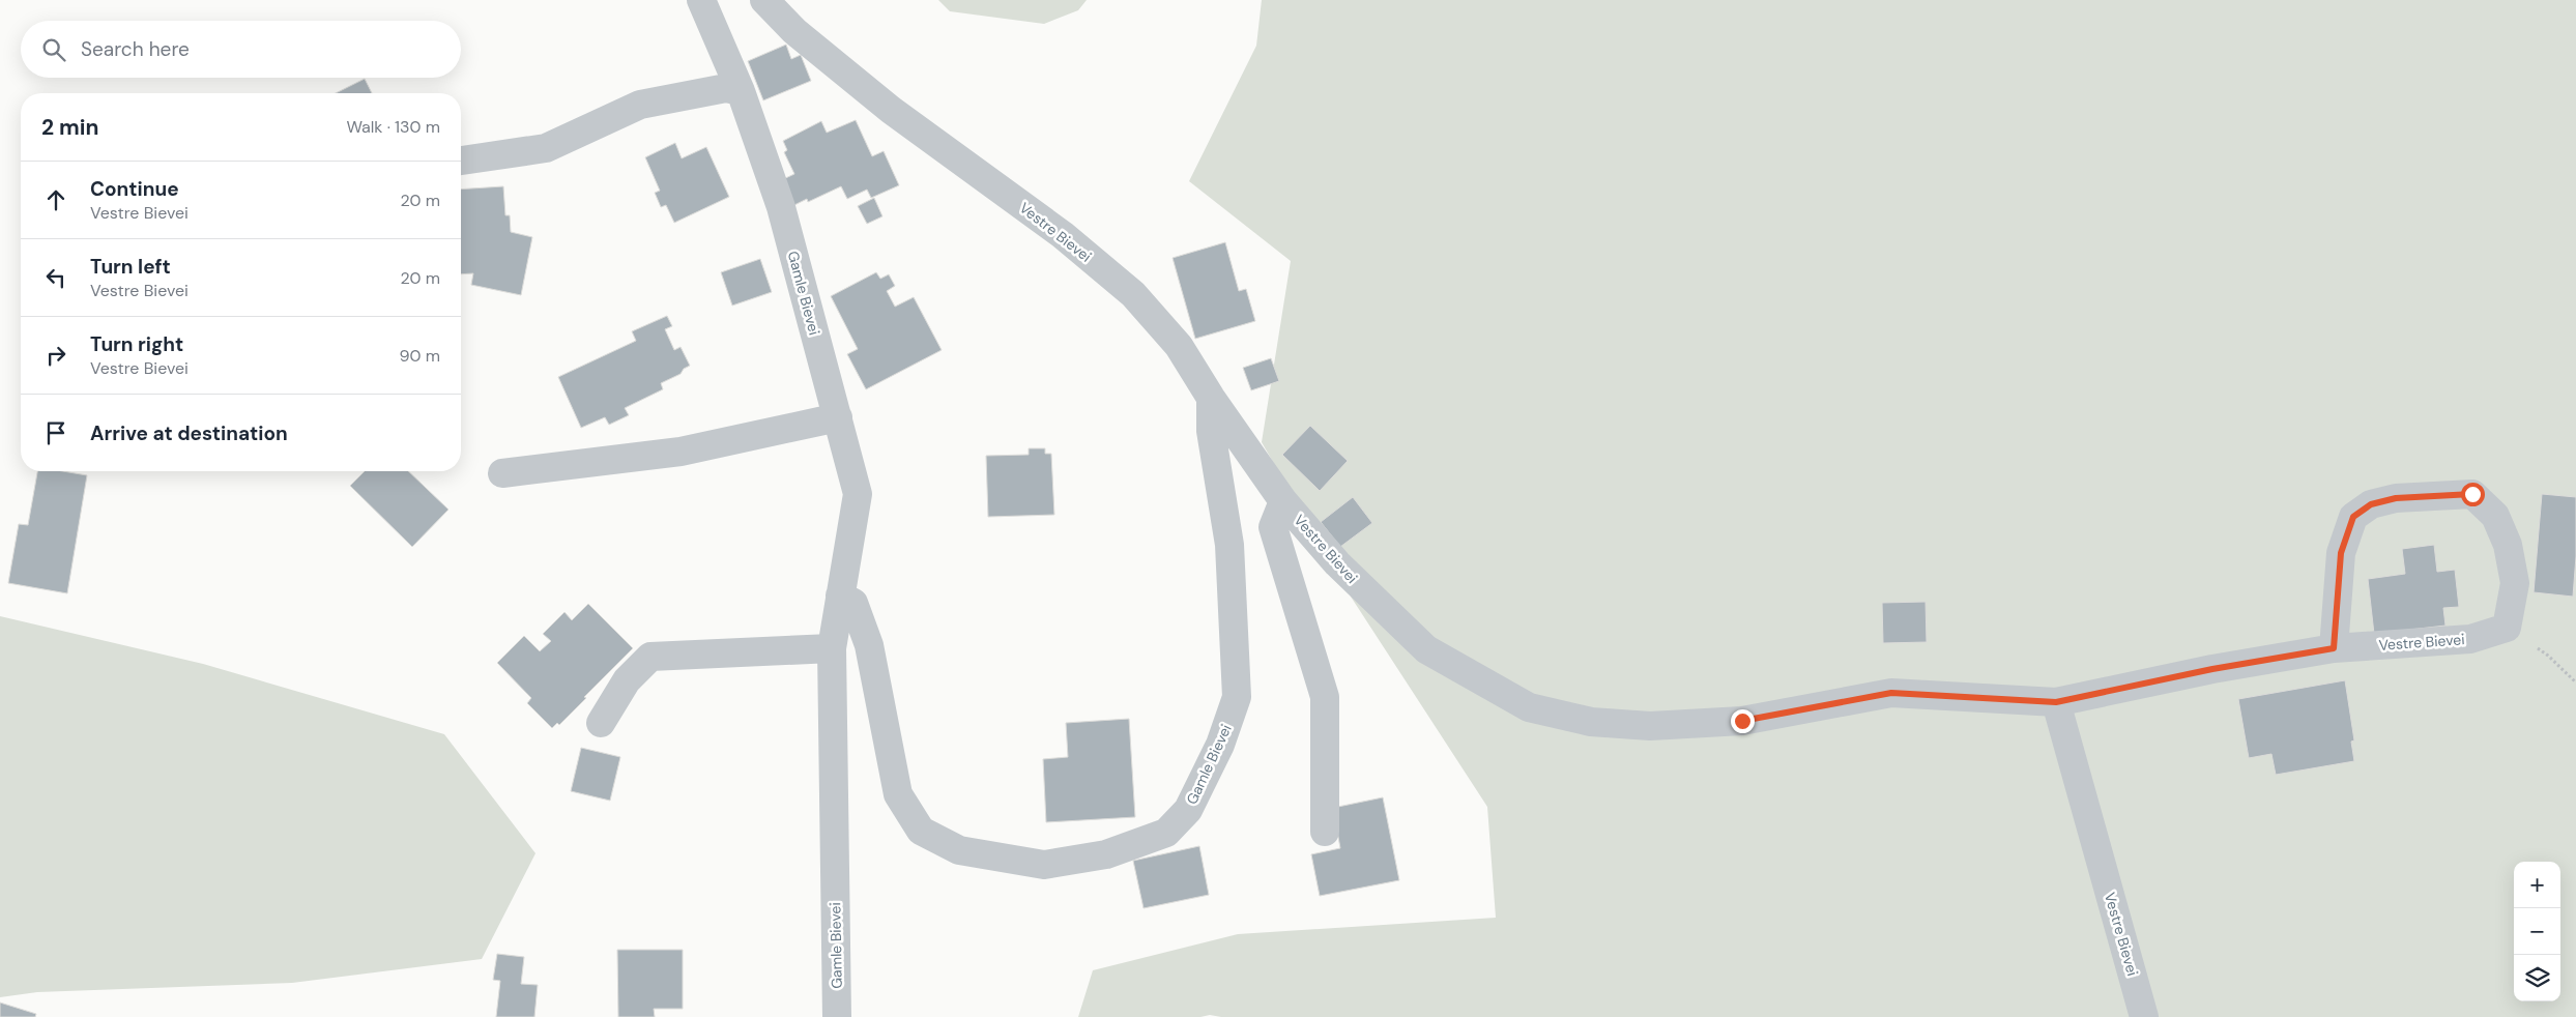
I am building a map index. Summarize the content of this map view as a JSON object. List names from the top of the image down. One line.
{"streets":{"street":["Vestre Bievei","Gamle Bievei"]},"crossings":[["Vestre Bievei","Gamle Bievei"]],"page":{"search":"Search here","heading":["2 min","Walk · 130 m"],"list":[["Continue","Vestre Bievei","20 m"],["Turn left","Vestre Bievei","20 m"],["Turn right","Vestre Bievei","90 m"],"Arrive at destination"],"map_buttons":["+","−"]}}
